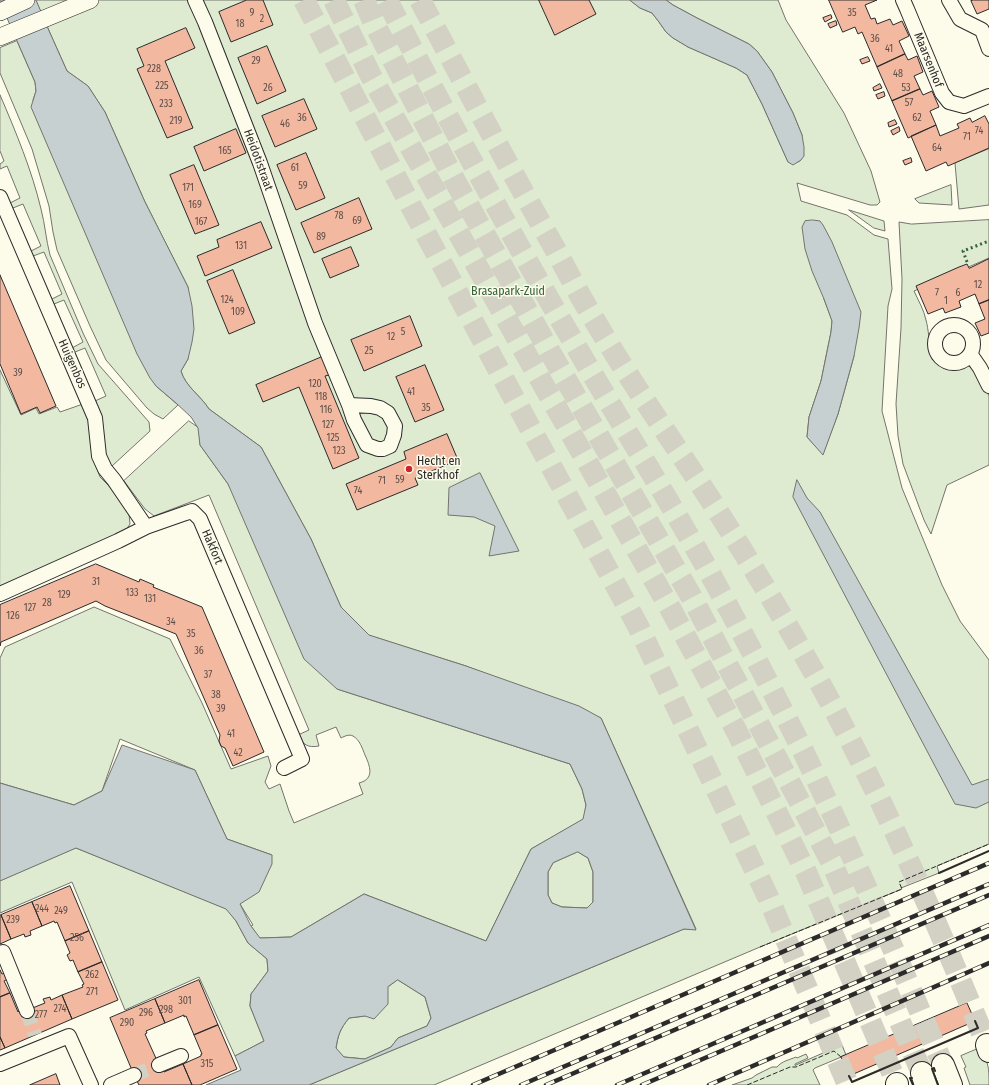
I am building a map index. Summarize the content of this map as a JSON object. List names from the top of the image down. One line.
{"streets":{"street":["Maarsenhof","Heidotistraat","Huigenbos","Hakfort"]},"crossings":[["Huigenbos","Hakfort"]],"parks":["Brasapark-Zuid"],"places":["Hecht en Sterkhof"],"house_numbers":["9","35","2","18","36","41","29","228","48","225","26","53","57","233","36","62","219","46","74","71","64","165","61","59","171","169","78","69","167","89","131","12","7","6","124","1","109","5","12","25","39","120","41","118","35","116","127","125","123","59","71","74","31","133","129","131","28","127","126","34","35","36","37","38","39","41","42","244","249","239","256","262","271","301","274","298","296","277","290","315"]}
